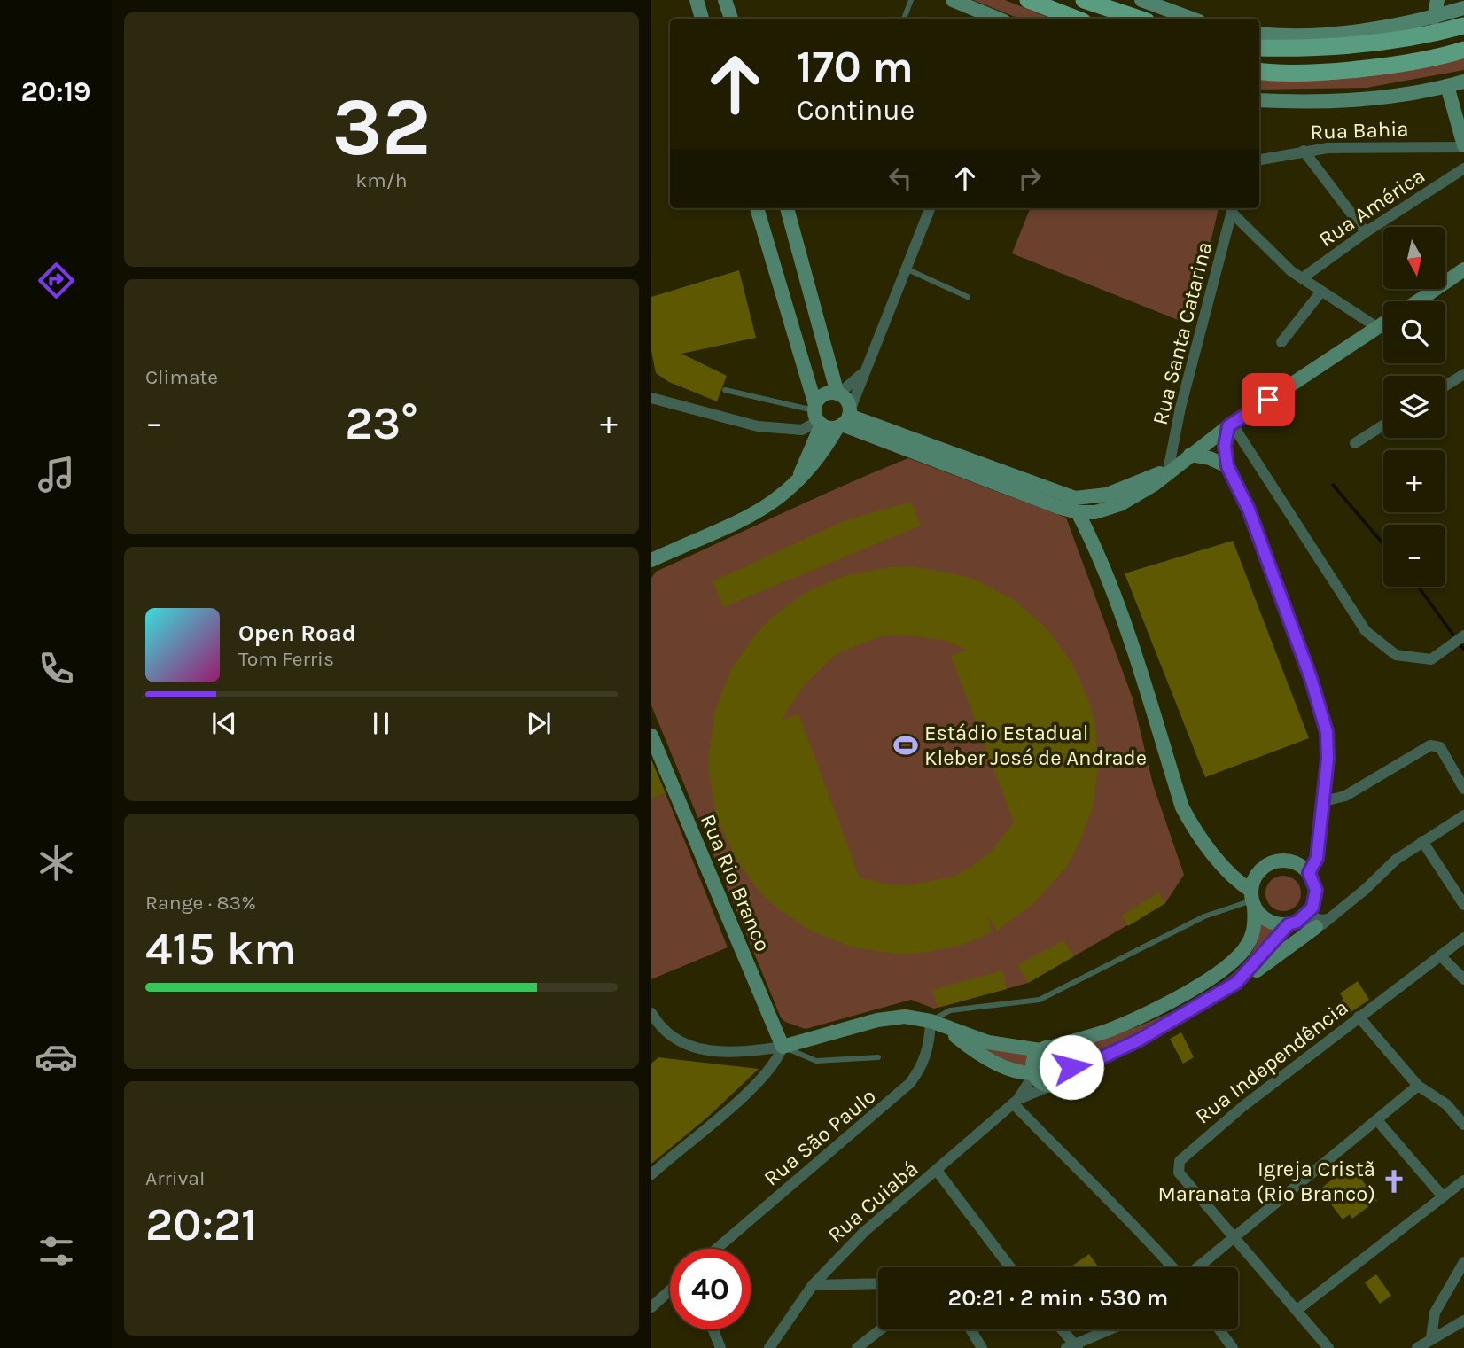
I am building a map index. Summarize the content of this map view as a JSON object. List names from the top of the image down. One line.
{"streets":{"street":["Rua Bahia","Rua América","Rua Santa Catarina","Rua Rio Branco","Rua Independência","Rua São Paulo","Rua Cuiabá"]},"places":{"sports":["Estádio Estadual Kleber José de Andrade"],"church":["Igreja Cristã Maranata (Rio Branco)"]},"north":"bottom","page":{"tabs":"20:19","tile":[["32","km/h"],"Climate",["Range · 83%","415 km"],["Arrival","20:21"]],"turn":["170 m","Continue"],"map_buttons":["+","−"],"heat":["−","23°","+"],"song":["Open Road","Tom Ferris"],"limit":"40","trip":"20:21 · 2 min · 530 m"}}
